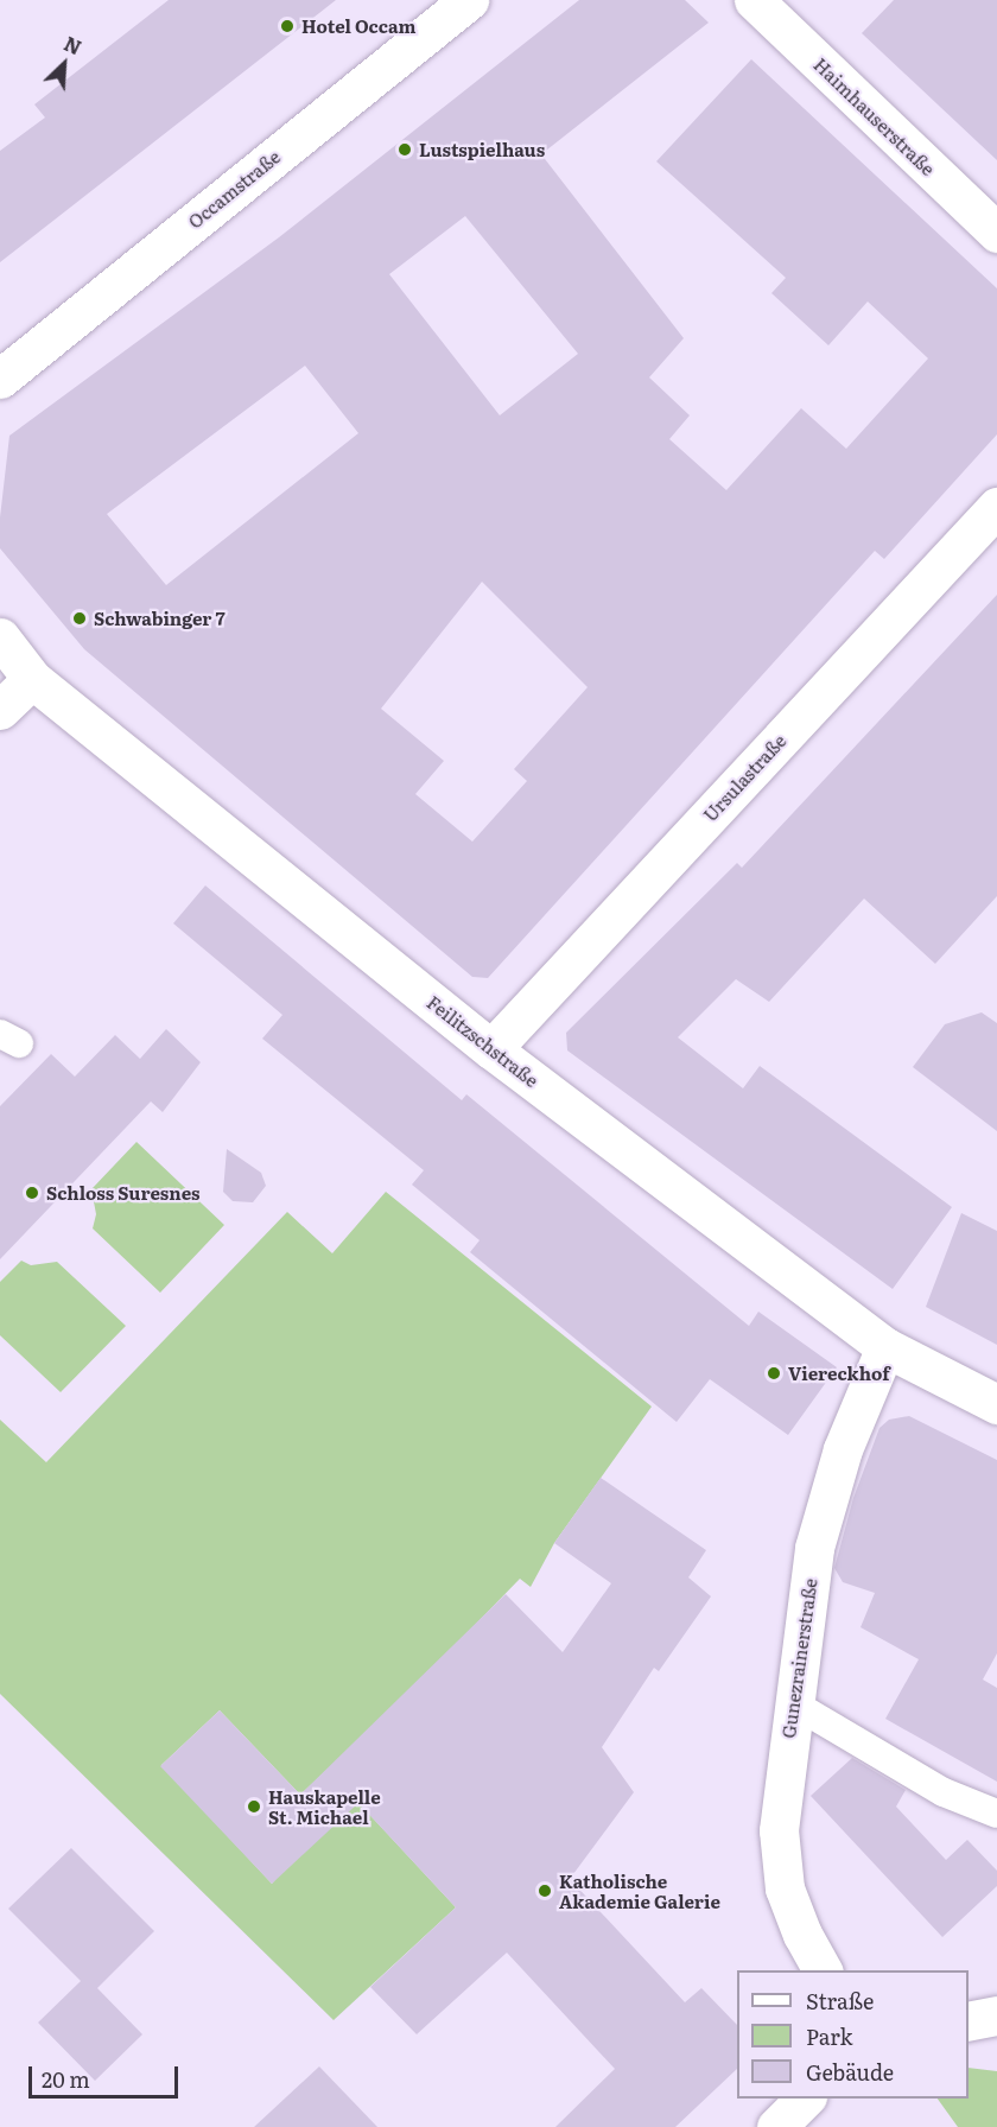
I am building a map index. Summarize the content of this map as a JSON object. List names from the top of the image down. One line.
{"streets":{"street":["Haimhauserstraße","Occamstraße","Ursulastraße","Feilitzschstraße","Gunezrainerstraße"]},"crossings":[["Ursulastraße","Feilitzschstraße"],["Feilitzschstraße","Gunezrainerstraße"]],"places":["Hotel Occam","Lustspielhaus","Schwabinger 7","Schloss Suresnes","Viereckhof","Hauskapelle St. Michael","Katholische Akademie Galerie"],"legend":["Straße","Park","Gebäude"],"scale_bar":"20 m","north":"top right"}
